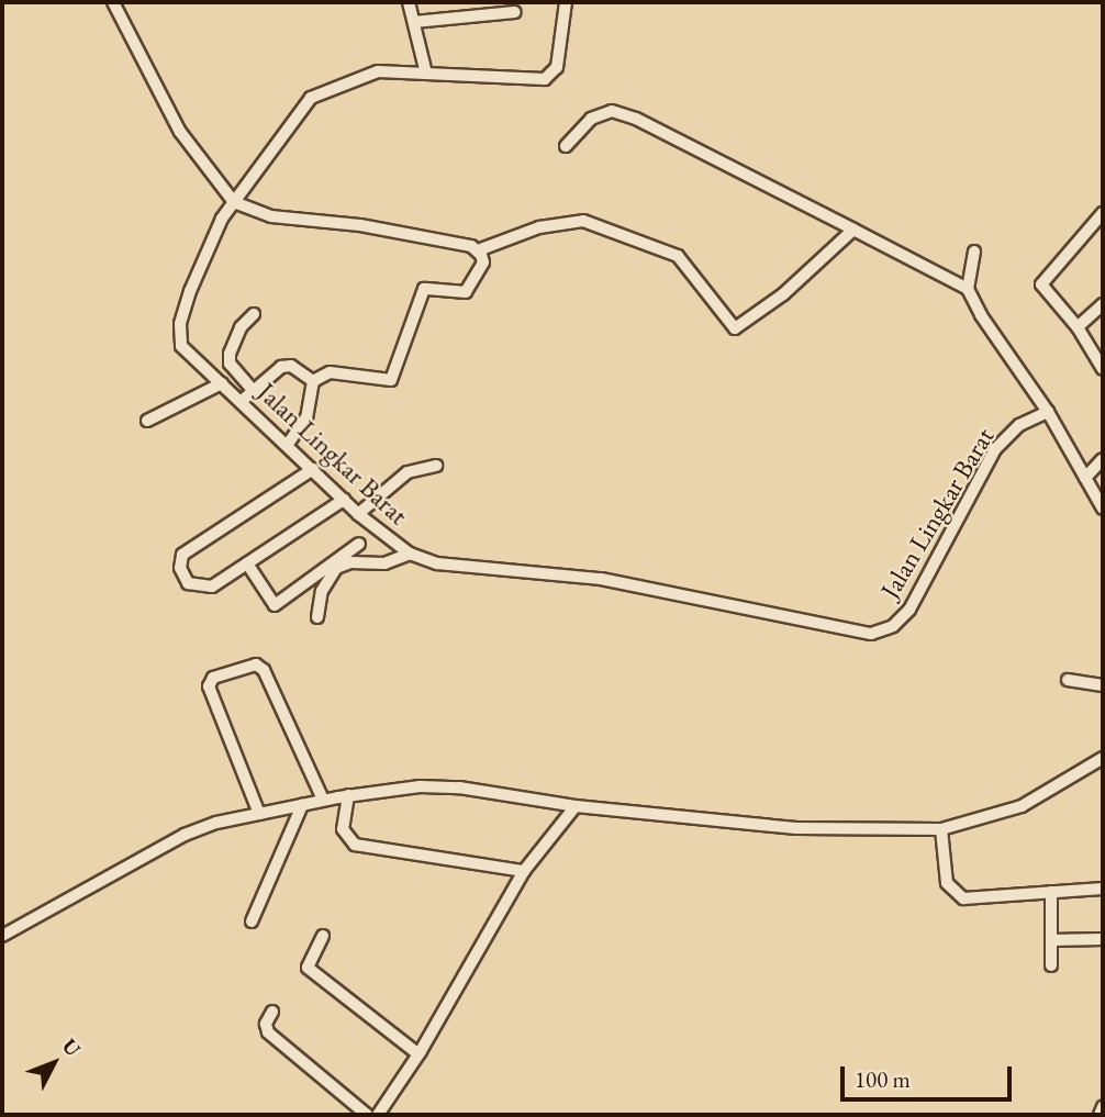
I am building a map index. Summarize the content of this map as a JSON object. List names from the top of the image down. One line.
{"streets":{"street":["Jalan Lingkar Barat"]},"scale_bar":"100 m","north":"top right"}
